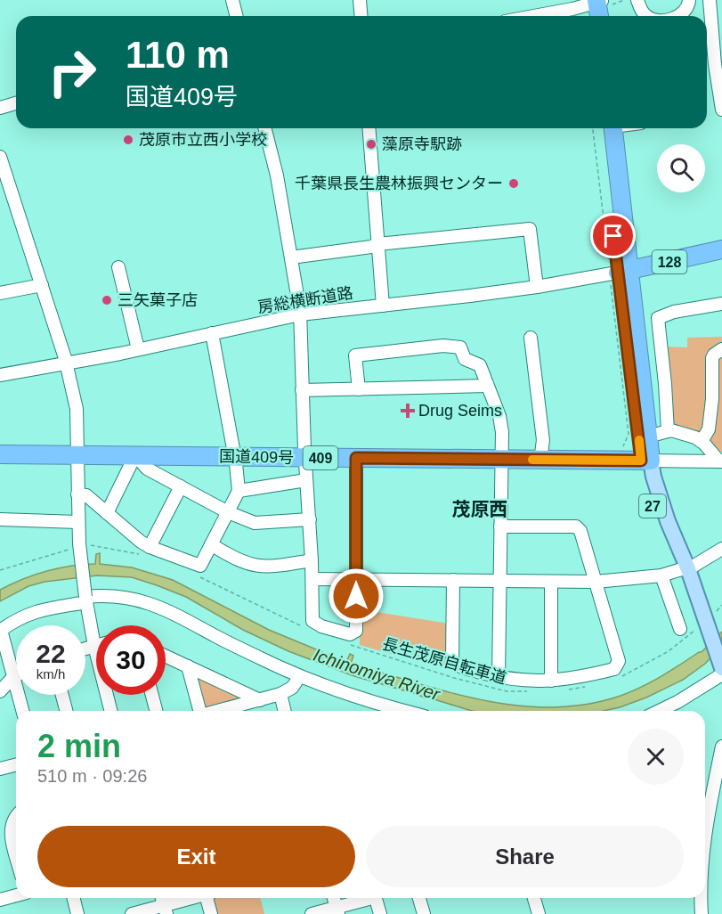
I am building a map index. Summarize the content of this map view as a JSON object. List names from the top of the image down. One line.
{"streets":{"highway":["128","国道409号","409"],"main road":["27"],"street":["房総横断道路"],"path":["長生茂原自転車道"]},"crossings":[["128","房総横断道路"],["国道409号","27"]],"districts":["茂原西"],"water":["Ichinomiya River"],"places":{"other":["茂原市立西小学校","藻原寺駅跡","千葉県長生農林振興センター","三矢菓子店"],"health":["Drug Seims"]},"page":{"turn":["110 m","国道409号"],"speed":"22 km/h","limit":"30","heading":["2 min","510 m · 09:26"],"buttons":["Exit","Share"]}}
